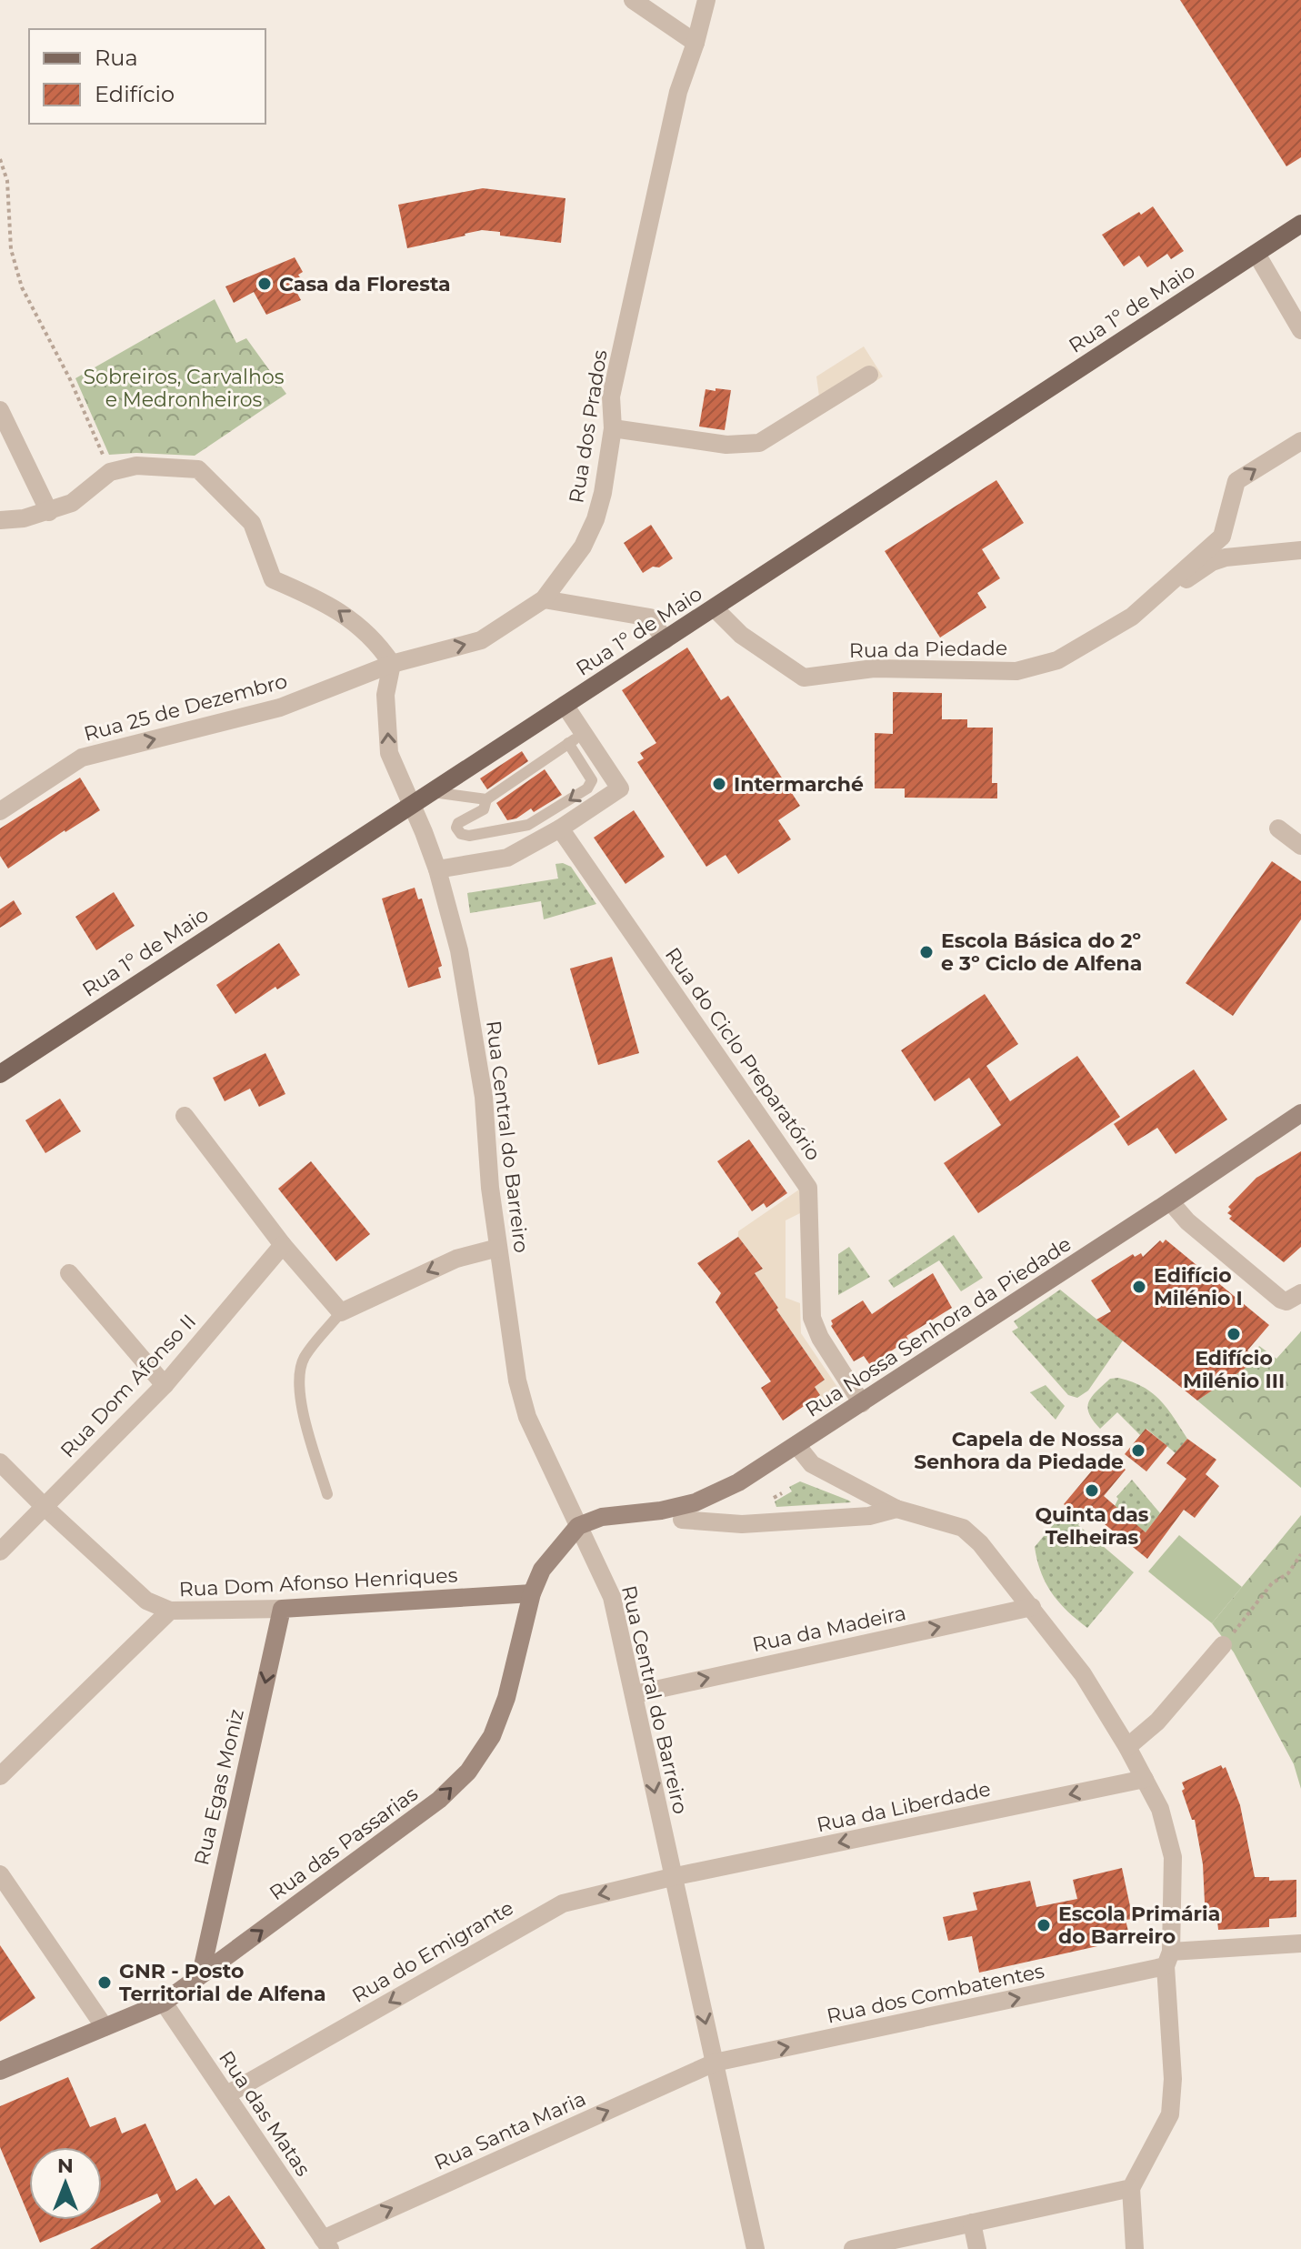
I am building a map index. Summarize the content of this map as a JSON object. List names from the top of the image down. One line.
{"streets":{"main road":["Rua 1º de Maio"],"street":["Rua dos Prados","Rua da Piedade","Rua 25 de Dezembro","Rua do Ciclo Preparatório","Rua Central do Barreiro","Rua Nossa Senhora da Piedade","Rua Dom Afonso II","Rua Dom Afonso Henriques","Rua da Madeira","Rua Egas Moniz","Rua da Liberdade","Rua das Passarias","Rua do Emigrante","Rua dos Combatentes","Rua das Matas","Rua Santa Maria"]},"crossings":[["Rua 1º de Maio","Rua da Piedade"],["Rua 1º de Maio","Rua Central do Barreiro"],["Rua dos Prados","Rua 25 de Dezembro"],["Rua dos Prados","Rua Central do Barreiro"],["Rua 25 de Dezembro","Rua Central do Barreiro"],["Rua do Ciclo Preparatório","Rua Nossa Senhora da Piedade"],["Rua Central do Barreiro","Rua Nossa Senhora da Piedade"],["Rua Central do Barreiro","Rua da Madeira"],["Rua Central do Barreiro","Rua da Liberdade"],["Rua Central do Barreiro","Rua das Passarias"],["Rua Central do Barreiro","Rua do Emigrante"],["Rua Central do Barreiro","Rua dos Combatentes"],["Rua Central do Barreiro","Rua Santa Maria"],["Rua Nossa Senhora da Piedade","Rua das Passarias"],["Rua Dom Afonso Henriques","Rua Egas Moniz"],["Rua Dom Afonso Henriques","Rua das Passarias"],["Rua Egas Moniz","Rua das Passarias"],["Rua da Liberdade","Rua do Emigrante"],["Rua das Passarias","Rua das Matas"],["Rua do Emigrante","Rua das Matas"],["Rua dos Combatentes","Rua Santa Maria"],["Rua das Matas","Rua Santa Maria"]],"one_way":["Rua 25 de Dezembro","Rua Egas Moniz","Rua da Liberdade","Rua das Passarias","Rua do Emigrante","Rua dos Combatentes","Rua Santa Maria"],"parks":["Sobreiros, Carvalhos e Medronheiros"],"places":["Casa da Floresta","Intermarché","Escola Básica do 2º e 3º Ciclo de Alfena","Edifício Milénio I","Edifício Milénio III","Capela de Nossa Senhora da Piedade","Quinta das Telheiras","Escola Primária do Barreiro","GNR - Posto Territorial de Alfena"],"legend":["Rua","Edifício"],"north":"top"}
